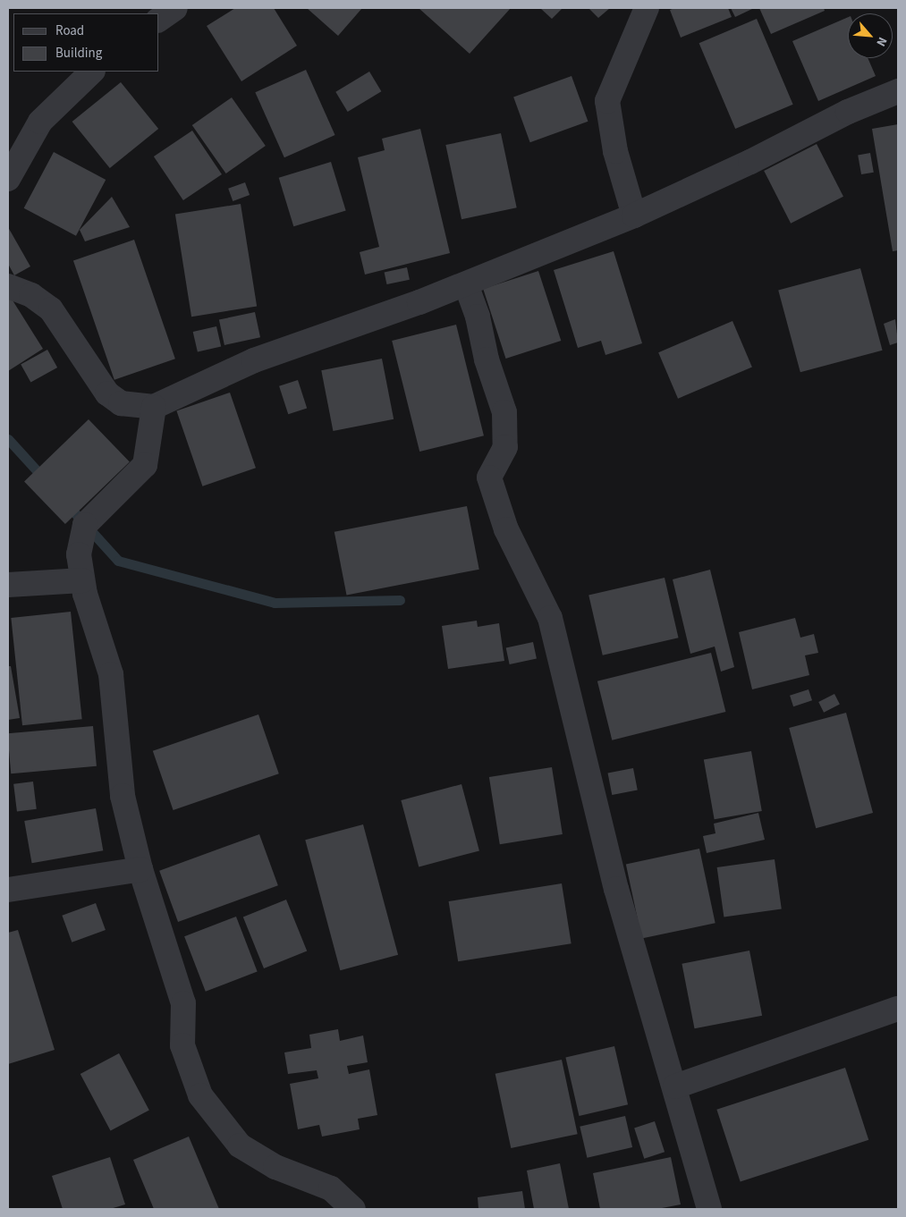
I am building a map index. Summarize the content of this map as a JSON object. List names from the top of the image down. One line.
{"legend":["Road","Building"],"north":"bottom right"}
